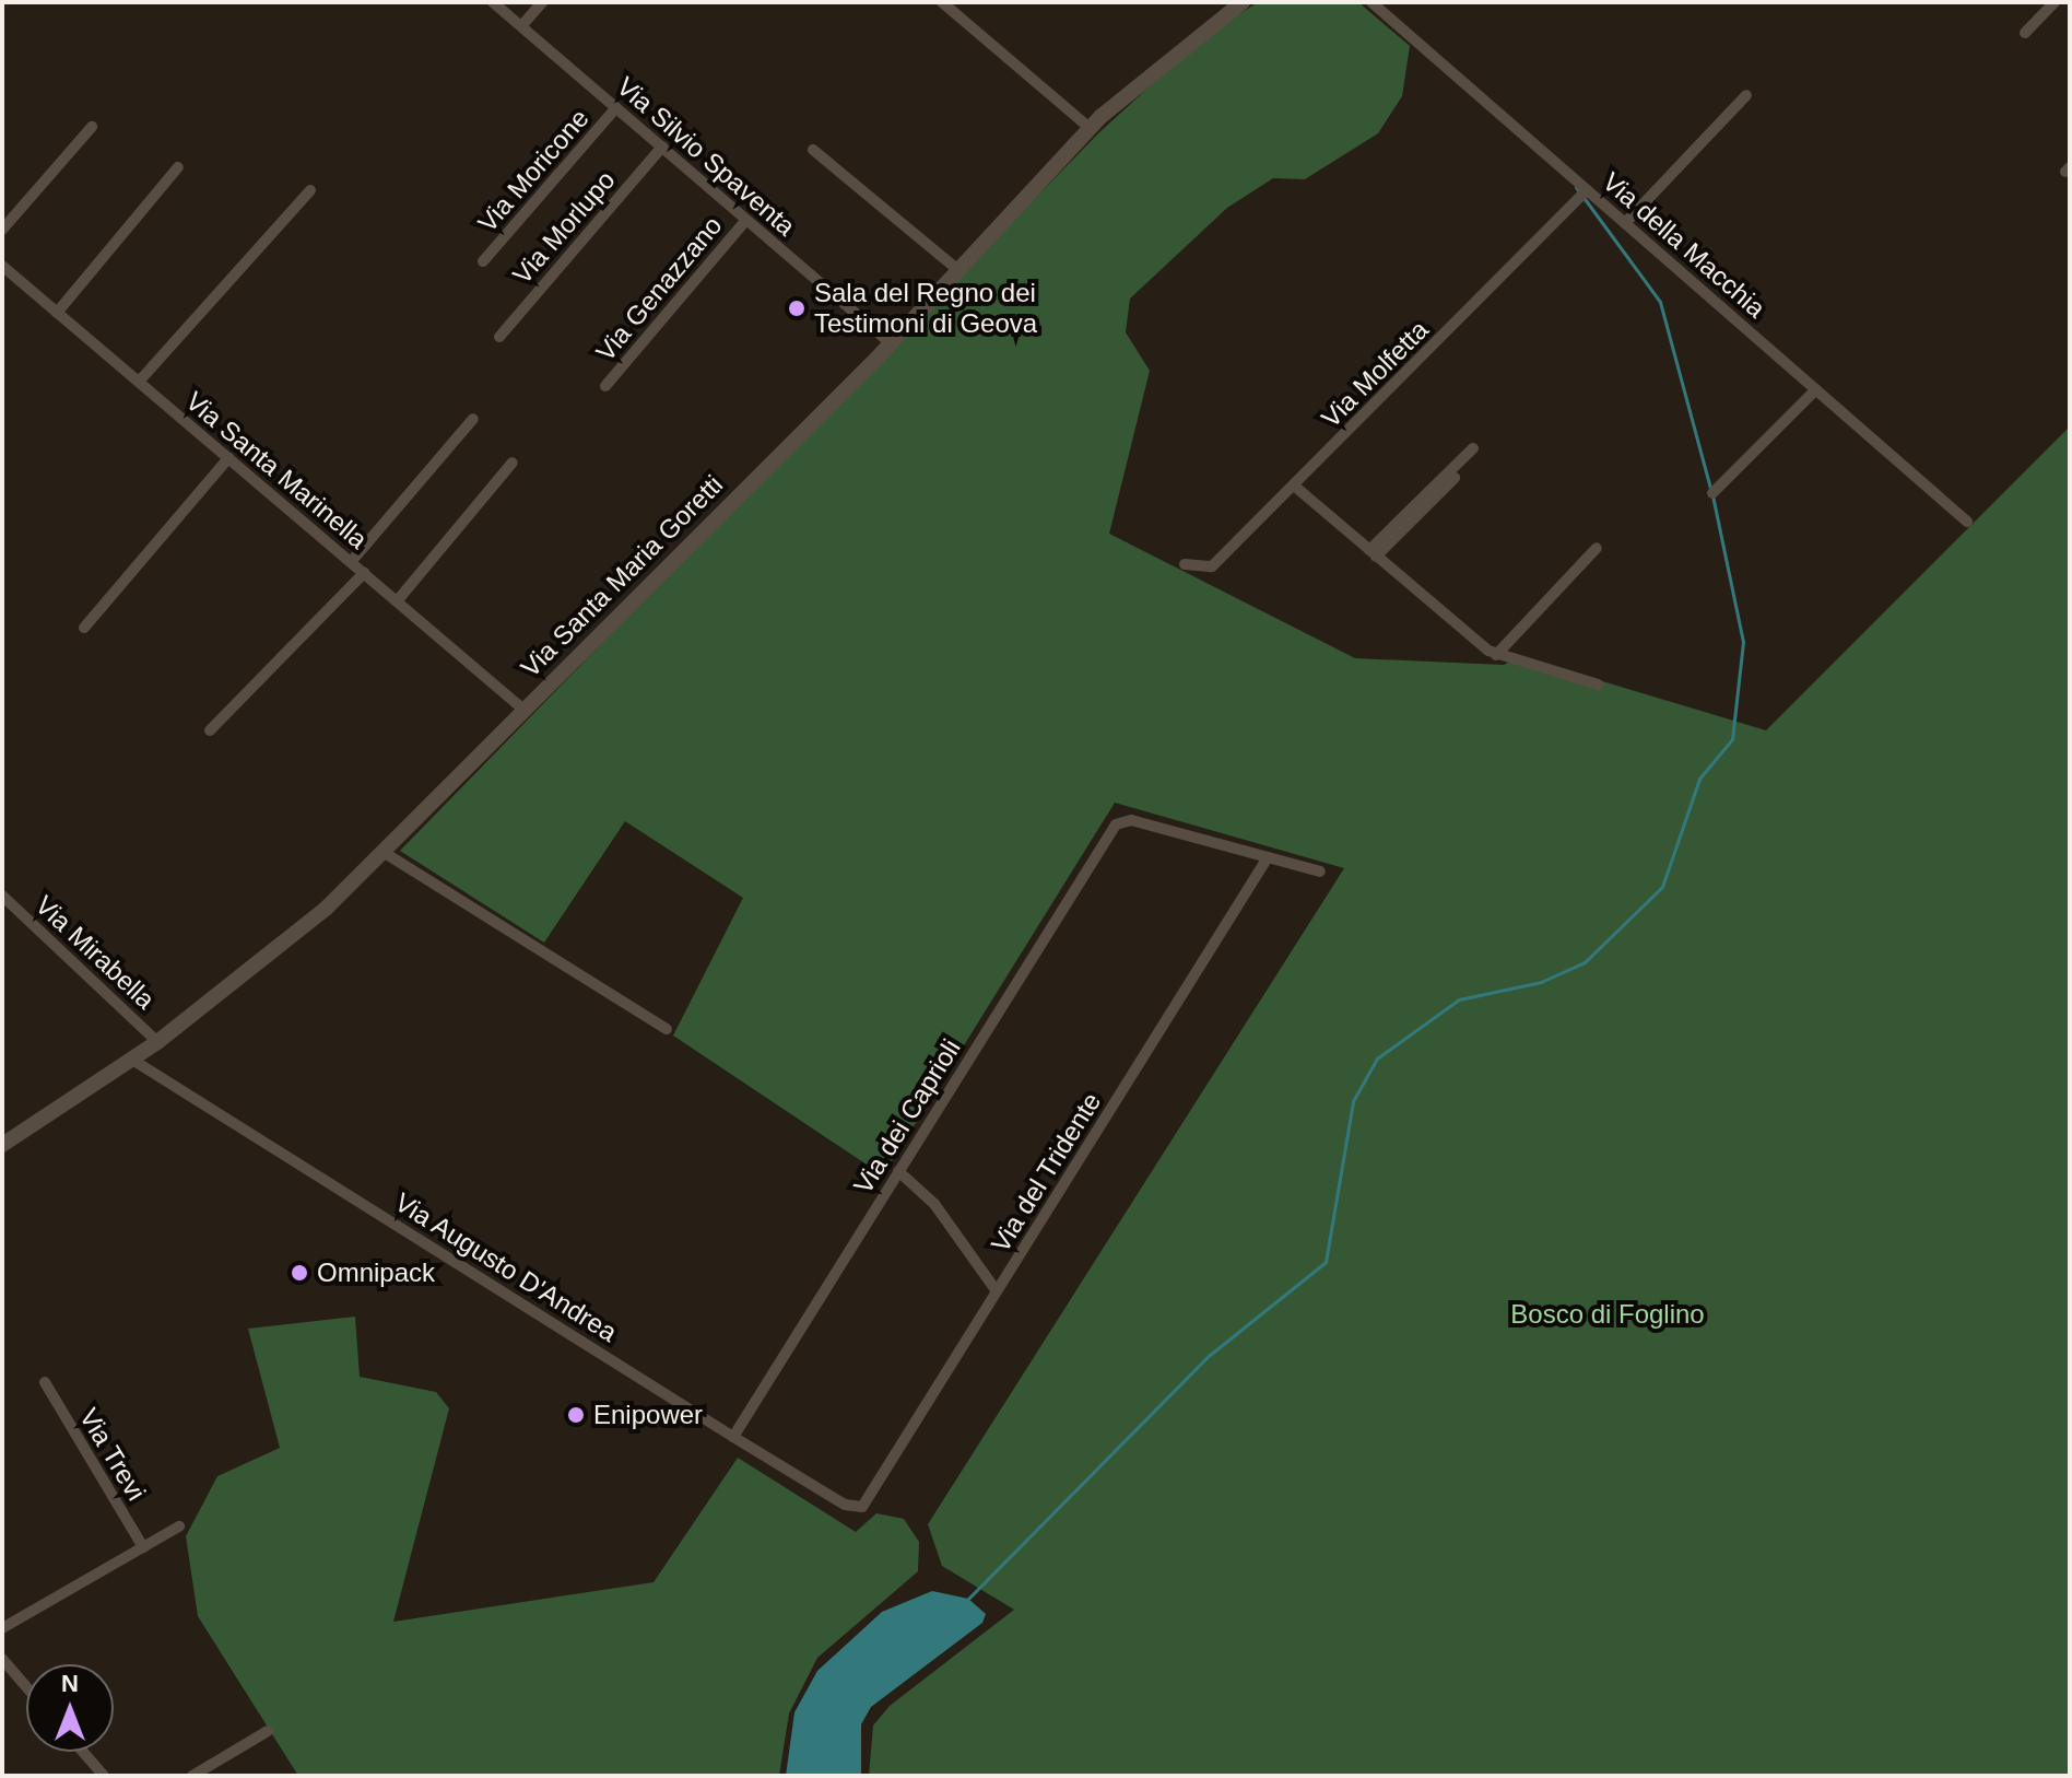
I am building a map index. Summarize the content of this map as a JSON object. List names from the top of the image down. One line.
{"streets":{"main road":["Via Santa Maria Goretti"],"street":["Via Silvio Spaventa","Via Moricone","Via Morlupo","Via della Macchia","Via Genazzano","Via Molfetta","Via Santa Marinella","Via Mirabella","Via dei Caprioli","Via del Tridente","Via Augusto D'Andrea","Via Trevi"]},"crossings":[["Via Silvio Spaventa","Via Moricone"],["Via Silvio Spaventa","Via Morlupo"],["Via Silvio Spaventa","Via Genazzano"],["Via Silvio Spaventa","Via Santa Maria Goretti"],["Via della Macchia","Via Molfetta"],["Via Santa Marinella","Via Santa Maria Goretti"],["Via Santa Maria Goretti","Via Mirabella"],["Via Santa Maria Goretti","Via Augusto D'Andrea"],["Via dei Caprioli","Via del Tridente"],["Via dei Caprioli","Via Augusto D'Andrea"],["Via del Tridente","Via Augusto D'Andrea"]],"parks":["Bosco di Foglino"],"places":["Sala del Regno dei Testimoni di Geova","Omnipack","Enipower"],"north":"top"}
